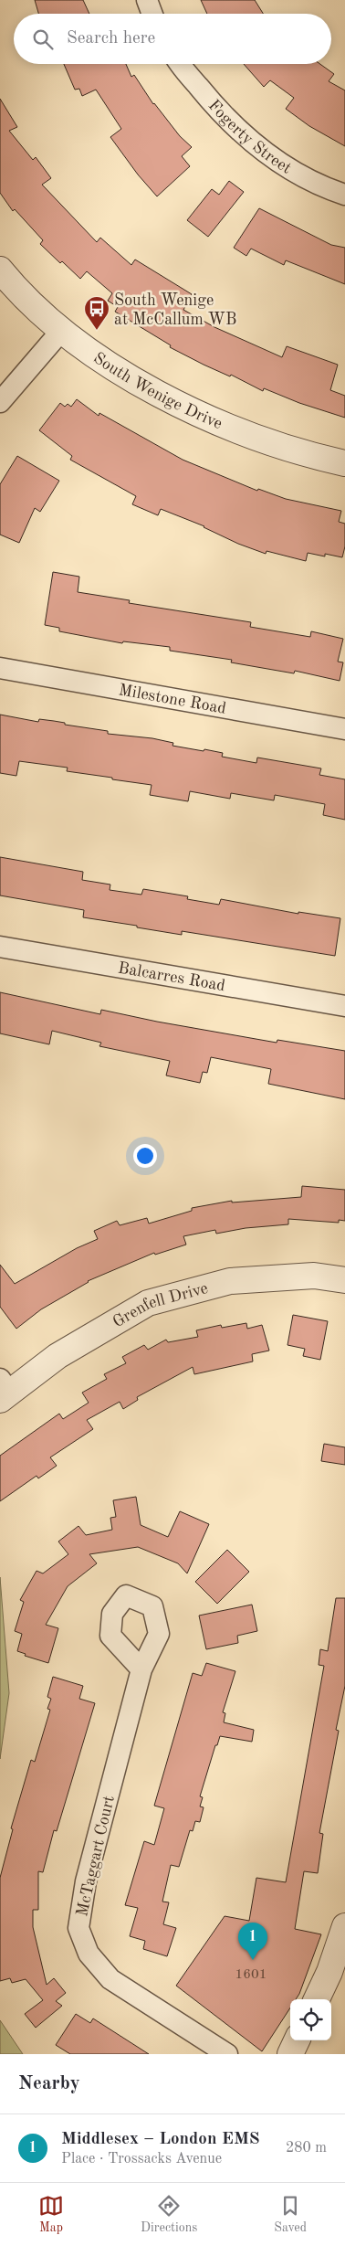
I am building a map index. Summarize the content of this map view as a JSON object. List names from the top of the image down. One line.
{"streets":{"street":["Fogerty Street","South Wenige Drive","Milestone Road","Balcarres Road","Grenfell Drive","McTaggart Court"]},"places":{"bus stop":["South Wenige at McCallum WB"]},"house_numbers":["1601"],"page":{"search":"Search here","pins":"1","heading":"Nearby","list":[{"mark":"1","name":"Middlesex – London EMS","note":"Place · Trossacks Avenue","value":"280 m"}],"nav":["Map","Directions","Saved"]}}
